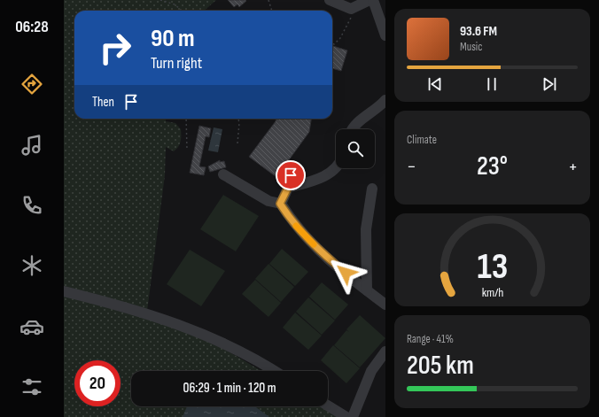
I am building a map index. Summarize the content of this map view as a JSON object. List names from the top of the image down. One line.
{"page":{"tabs":"06:28","turn":["90 m","Turn right"],"song":["93.6 FM","Music"],"then":"Then","tile":["Climate",["Range · 41%","205 km"]],"heat":["−","23°","+"],"limit":"20","trip":"06:29 · 1 min · 120 m","gauge":["13","km/h"]}}
